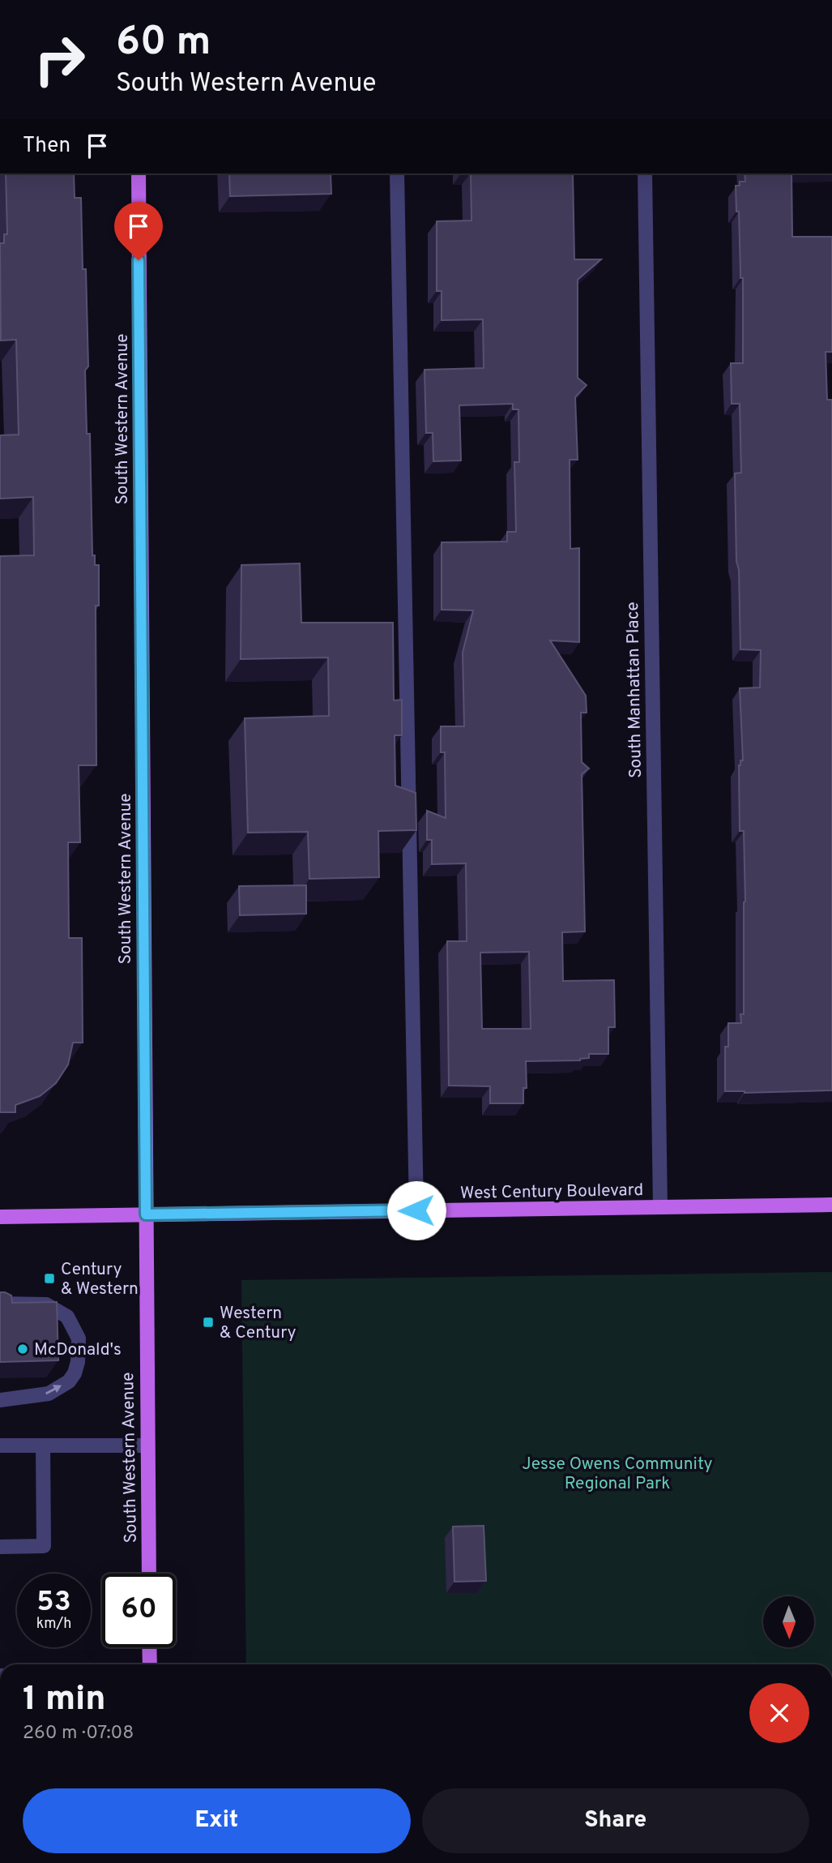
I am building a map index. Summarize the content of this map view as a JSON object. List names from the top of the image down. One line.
{"streets":{"main road":["South Western Avenue","West Century Boulevard"],"street":["South Manhattan Place"]},"crossings":[["South Western Avenue","West Century Boulevard"],["South Manhattan Place","West Century Boulevard"]],"parks":["Jesse Owens Community Regional Park"],"places":{"transit":["Century & Western","Western & Century"],"other":["McDonald's"]},"north":"bottom","page":{"turn":["60 m","South Western Avenue"],"then":"Then","speed":"53 km/h","limit":"60","heading":["1 min","260 m · 07:08"],"buttons":["Exit","Share"]}}
